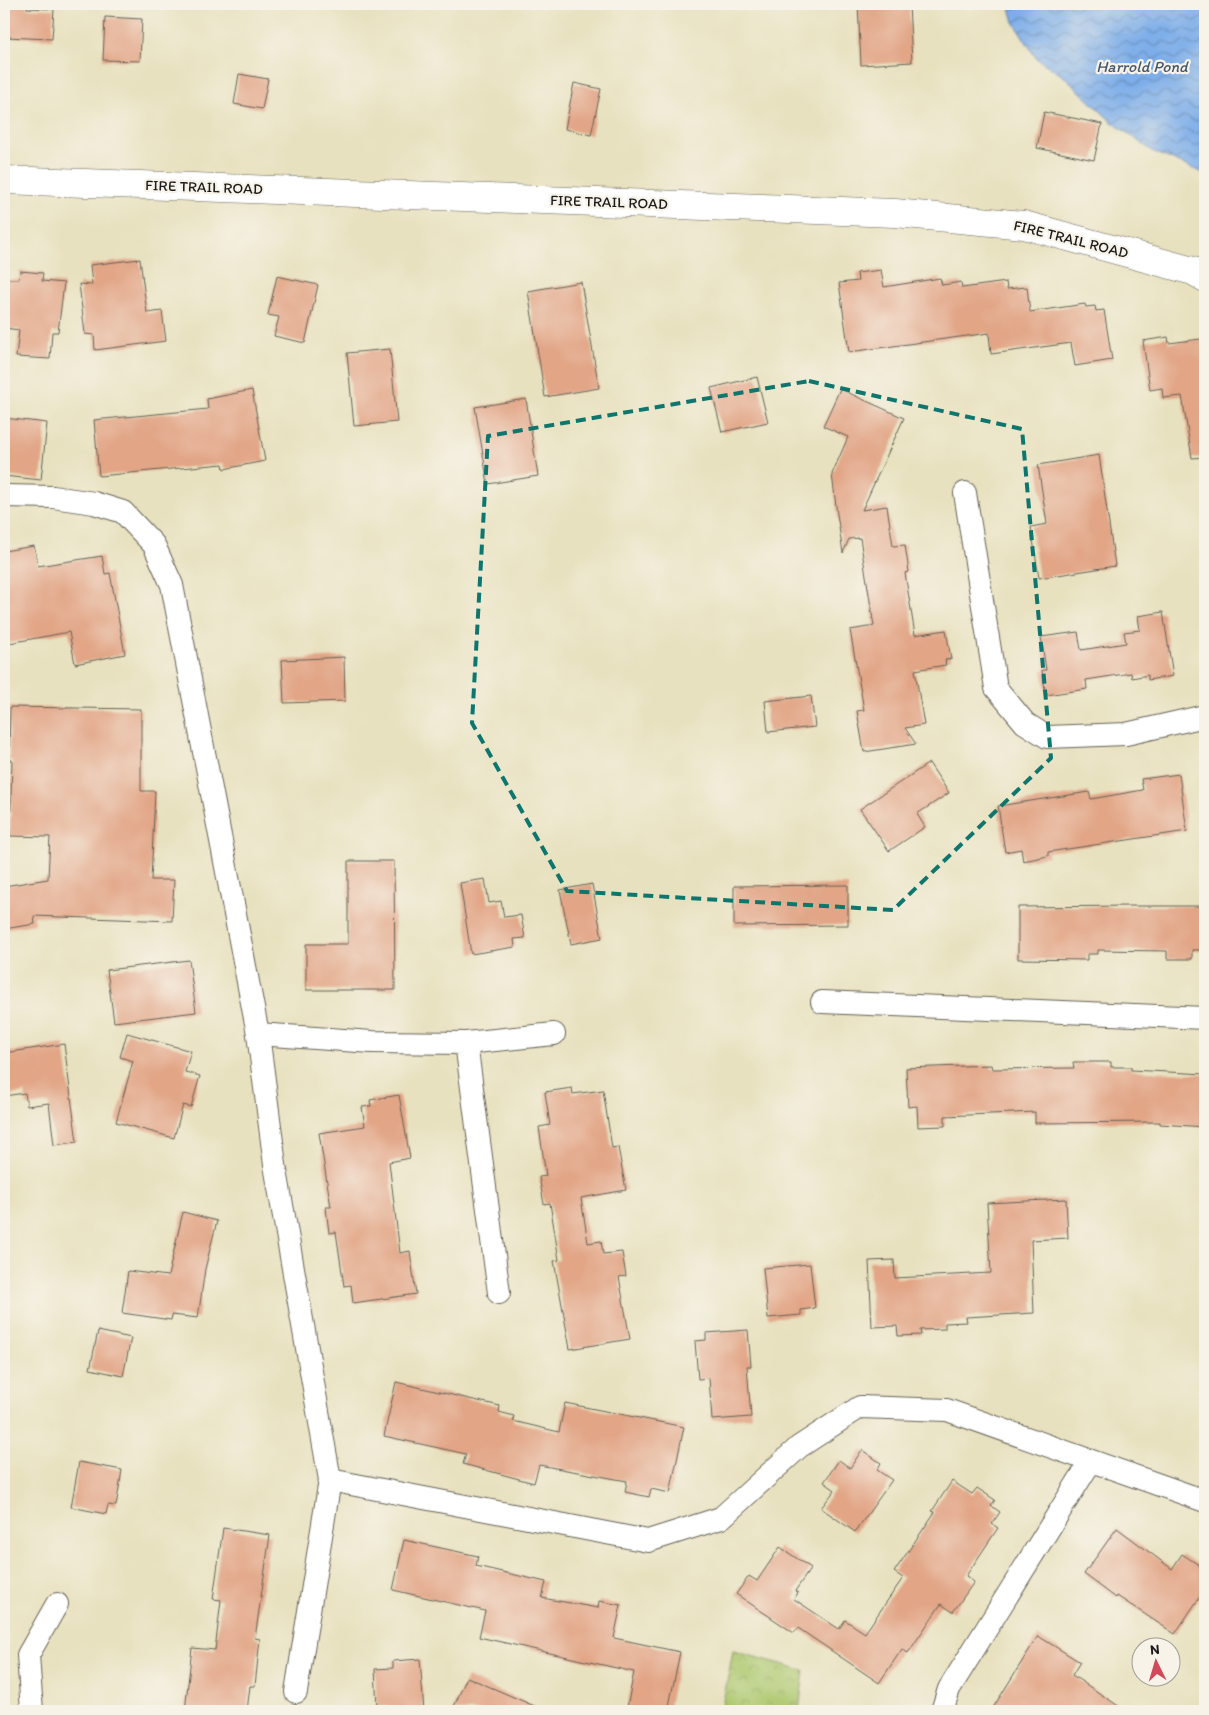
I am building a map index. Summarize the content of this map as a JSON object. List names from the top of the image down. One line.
{"streets":{"street":["FIRE TRAIL ROAD"]},"water":["Harrold Pond"],"north":"top"}
